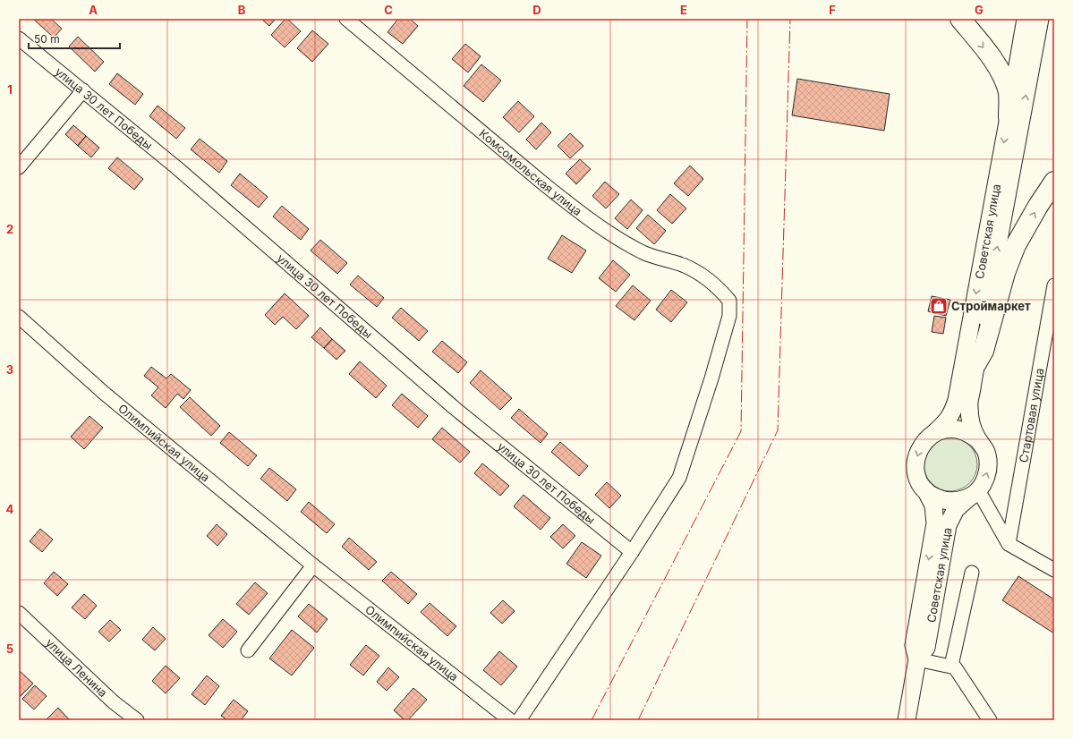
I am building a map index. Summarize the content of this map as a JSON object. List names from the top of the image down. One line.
{"streets":{"main road":["Советская улица"],"street":["улица 30 лет Победы","Комсомольская улица","Стартовая улица","Олимпийская улица","улица Ленина"]},"crossings":[["улица 30 лет Победы","Комсомольская улица"]],"places":{"shop":["Строймаркет"]},"scale_bar":"50 m","grid":{"columns":["A","B","C","D","E","F","G"],"rows":["1","2","3","4","5"]}}
